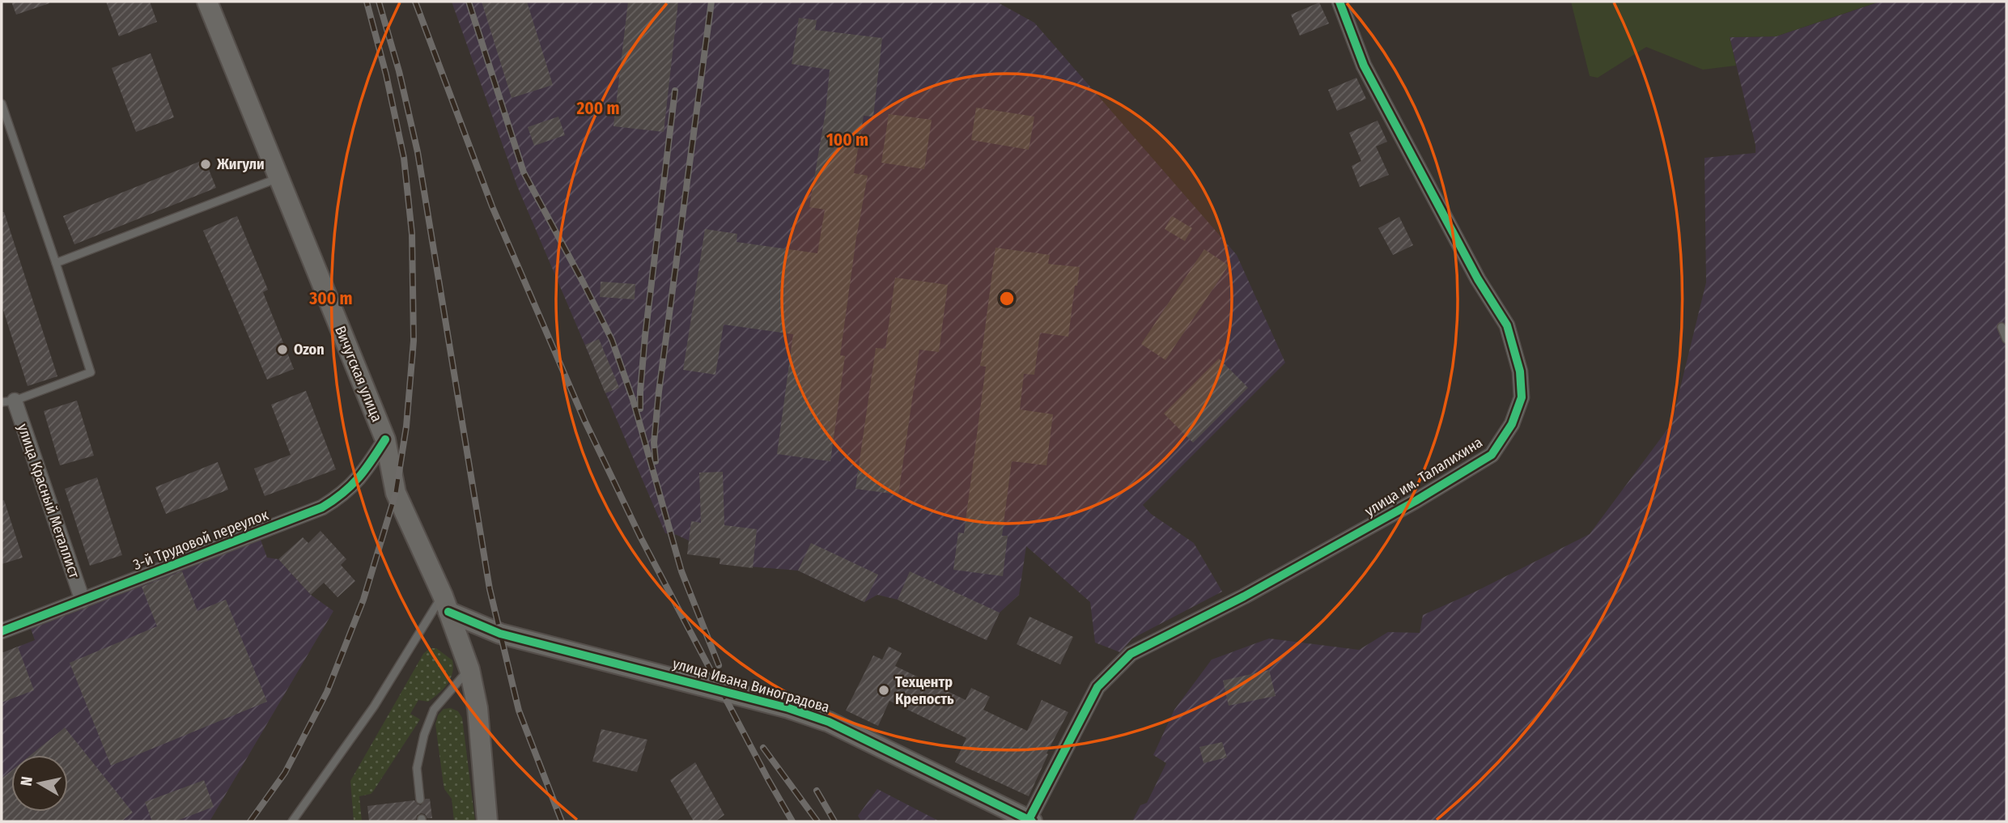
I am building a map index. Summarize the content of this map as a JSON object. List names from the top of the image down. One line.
{"streets":{"main road":["Вичугская улица","улица Ивана Виноградова"],"street":["улица им. Талалихина","улица Красный Металлист","3-й Трудовой переулок"]},"crossings":[["Вичугская улица","3-й Трудовой переулок"],["Вичугская улица","улица Ивана Виноградова"],["улица им. Талалихина","улица Ивана Виноградова"],["улица Красный Металлист","3-й Трудовой переулок"]],"places":["Жигули","Ozon","Техцентр Крепость"],"north":"left","rings":["200 m","100 m","300 m"]}
